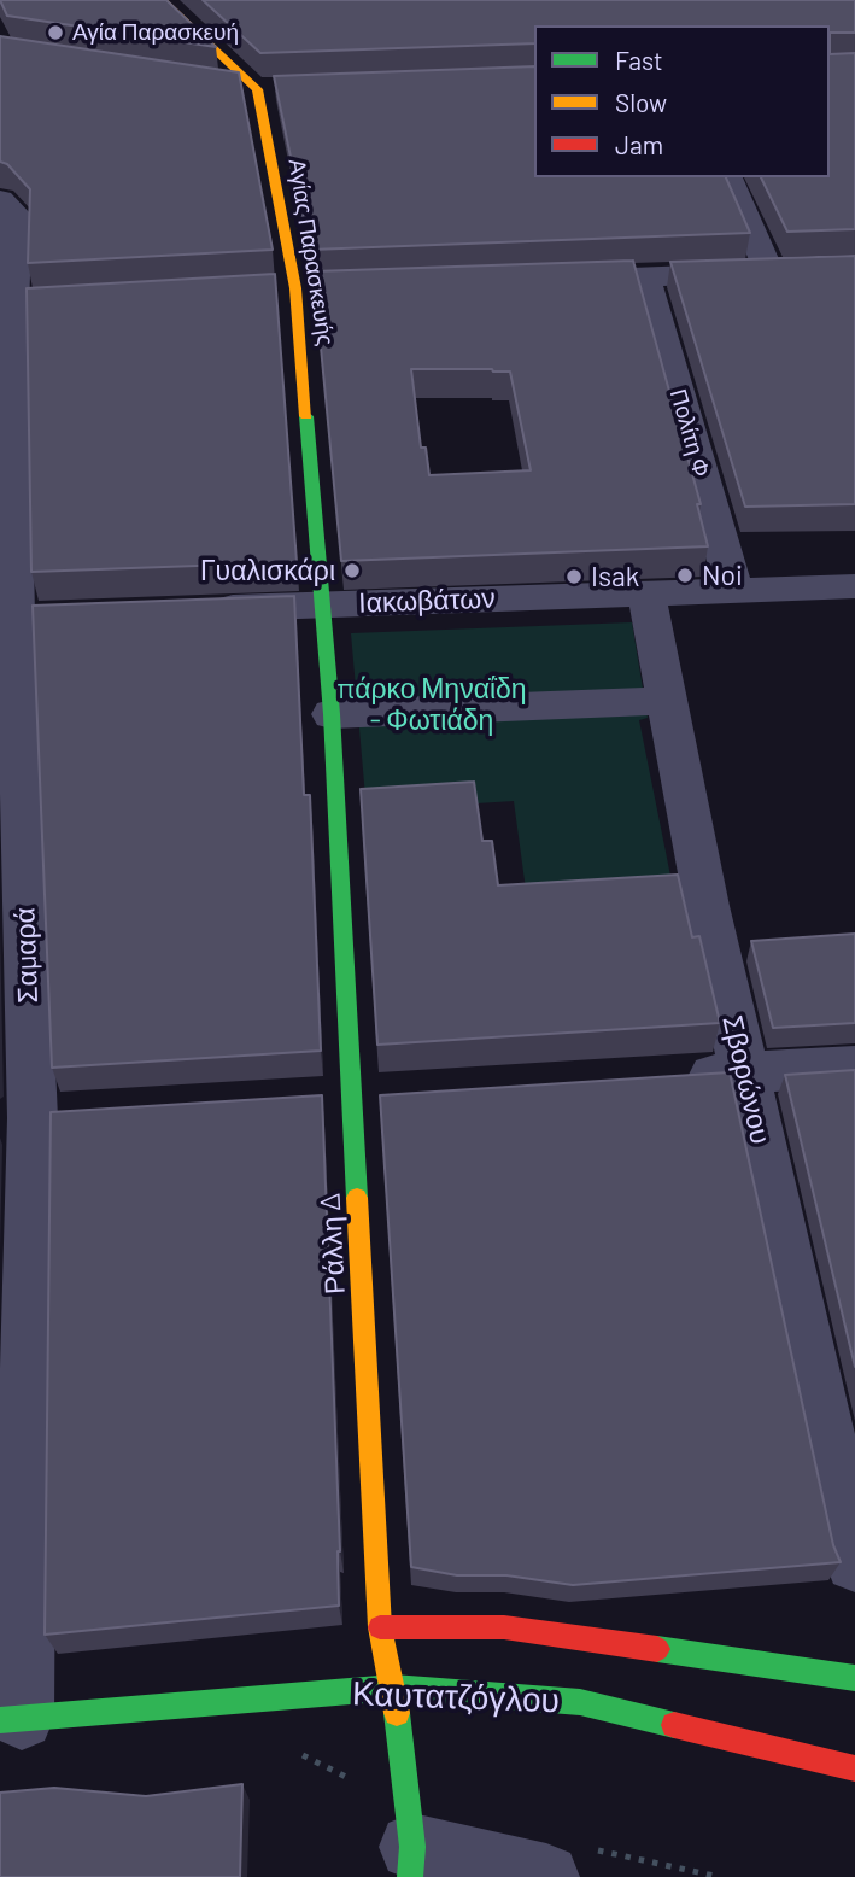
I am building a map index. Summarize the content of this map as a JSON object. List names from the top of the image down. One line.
{"streets":{"street":["Αγίας Παρασκευής","Πολίτη Φ","Ιακωβάτων","Σαμαρά","Σβορώνου","Ράλλη Δ","Καυτατζόγλου"]},"crossings":[["Αγίας Παρασκευής","Ιακωβάτων"],["Αγίας Παρασκευής","Ράλλη Δ"],["Πολίτη Φ","Ιακωβάτων"],["Ιακωβάτων","Σβορώνου"],["Ιακωβάτων","Ράλλη Δ"],["Σαμαρά","Καυτατζόγλου"],["Ράλλη Δ","Καυτατζόγλου"]],"parks":["πάρκο Μηναΐδη - Φωτιάδη"],"places":["Αγία Παρασκευή","Γυαλισκάρι","Noi","Isak"],"legend":["Fast","Slow","Jam"]}
